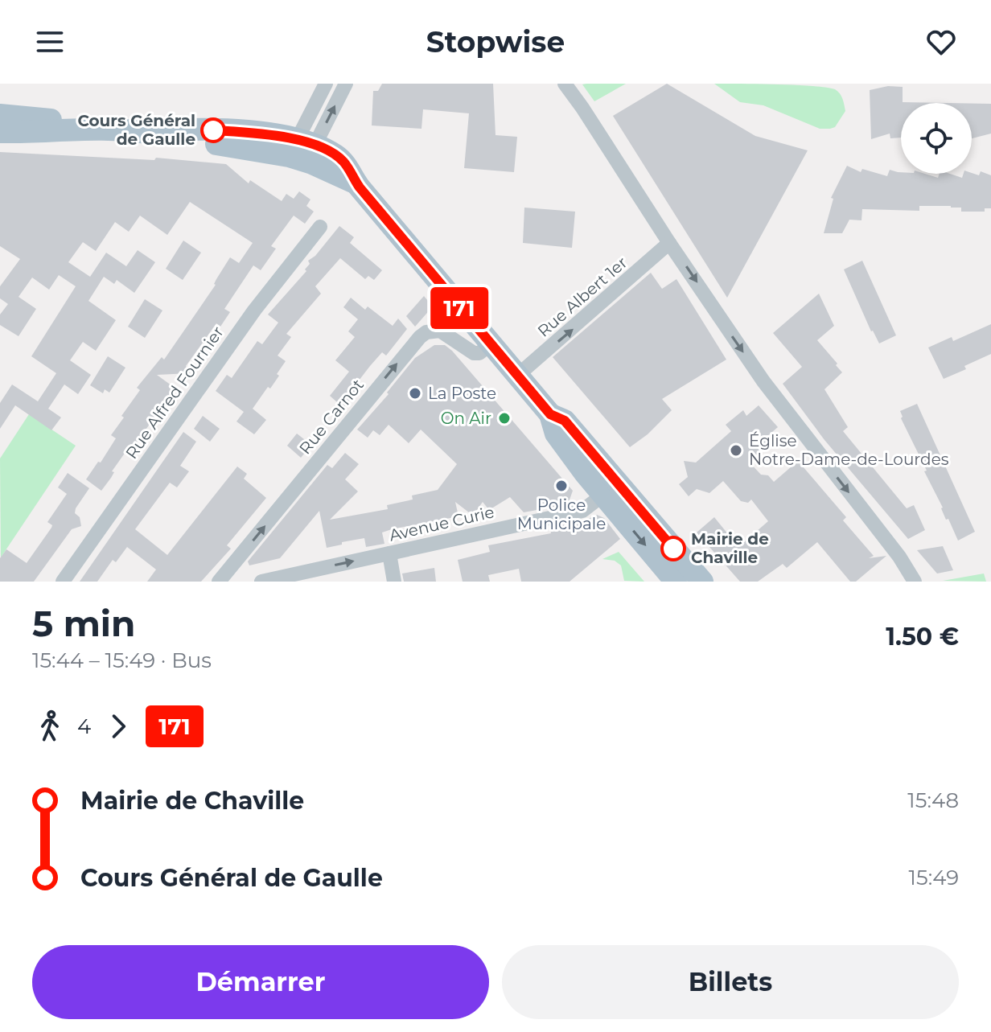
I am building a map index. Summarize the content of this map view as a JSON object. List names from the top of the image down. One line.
{"streets":{"street":["Rue Albert 1er","Rue Alfred Fournier","Rue Carnot","Avenue Curie"]},"one_way":["Rue Albert 1er","Rue Carnot","Avenue Curie"],"places":["Cours Général de Gaulle","La Poste","On Air","Église Notre-Dame-de-Lourdes","Police Municipale","Mairie de Chaville"],"lines":["bus line 171"],"page":{"header":"Stopwise","on_map":"171","heading":["5 min","15:44 – 15:49 · Bus","1.50 €"],"legs":["4","171"],"list":[{"name":"Mairie de Chaville","value":"15:48"},{"name":"Cours Général de Gaulle","value":"15:49"}],"buttons":["Démarrer","Billets"]}}
